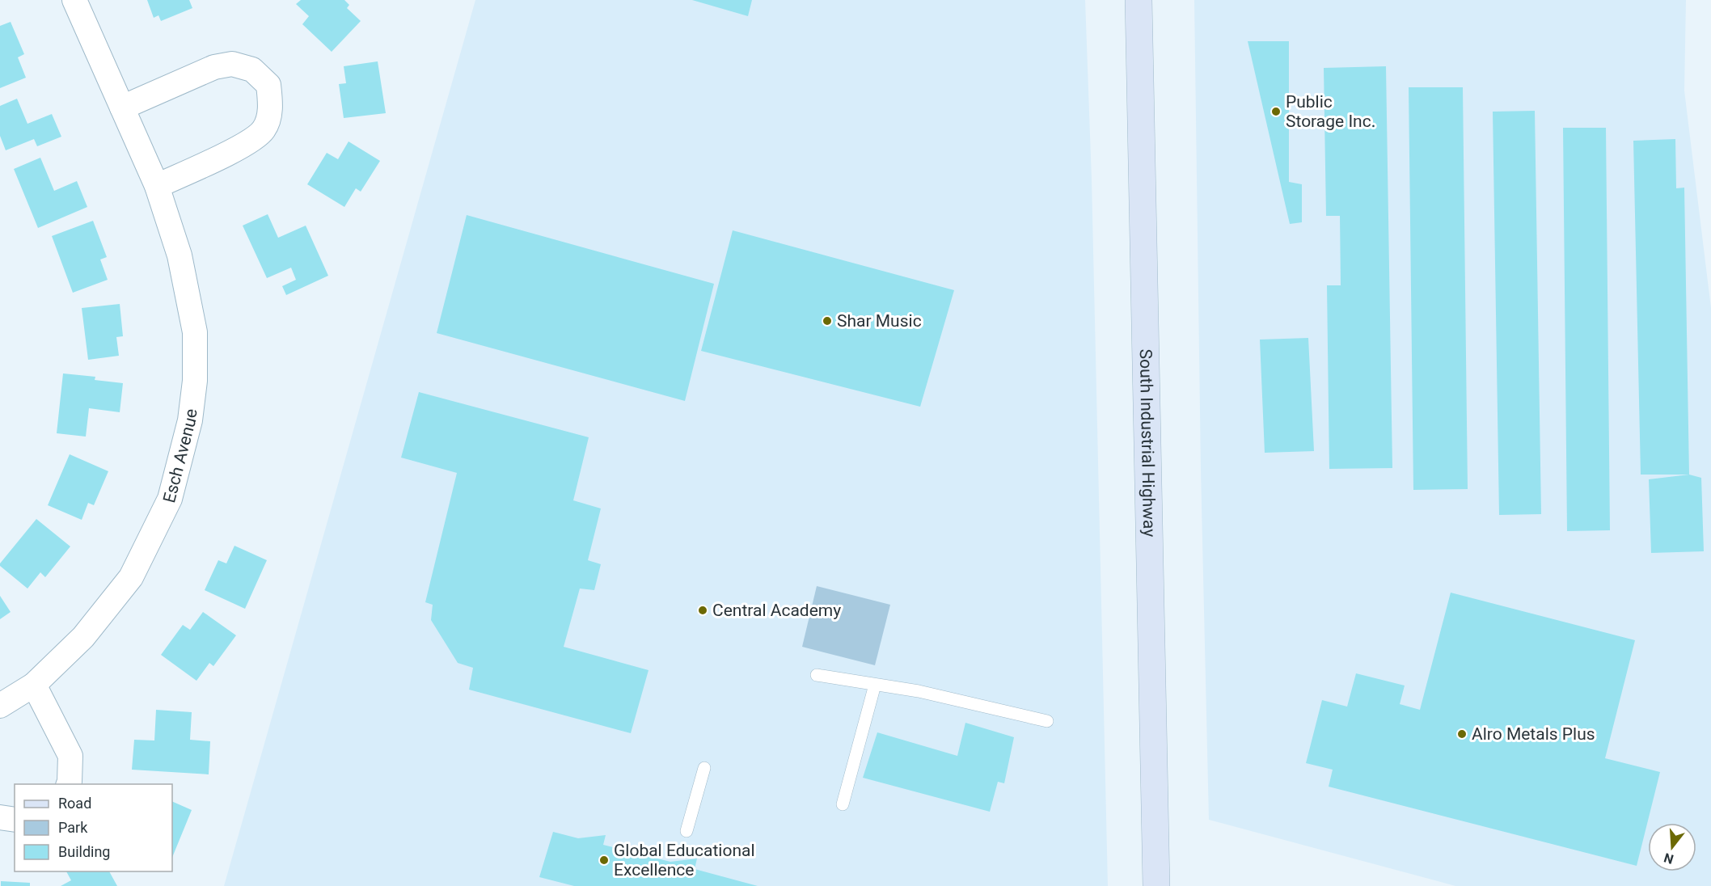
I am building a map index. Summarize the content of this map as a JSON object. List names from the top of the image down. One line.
{"streets":{"street":["South Industrial Highway","Esch Avenue"]},"places":["Public Storage Inc.","Shar Music","Central Academy","Alro Metals Plus","Global Educational Excellence"],"legend":["Road","Park","Building"],"north":"bottom"}
